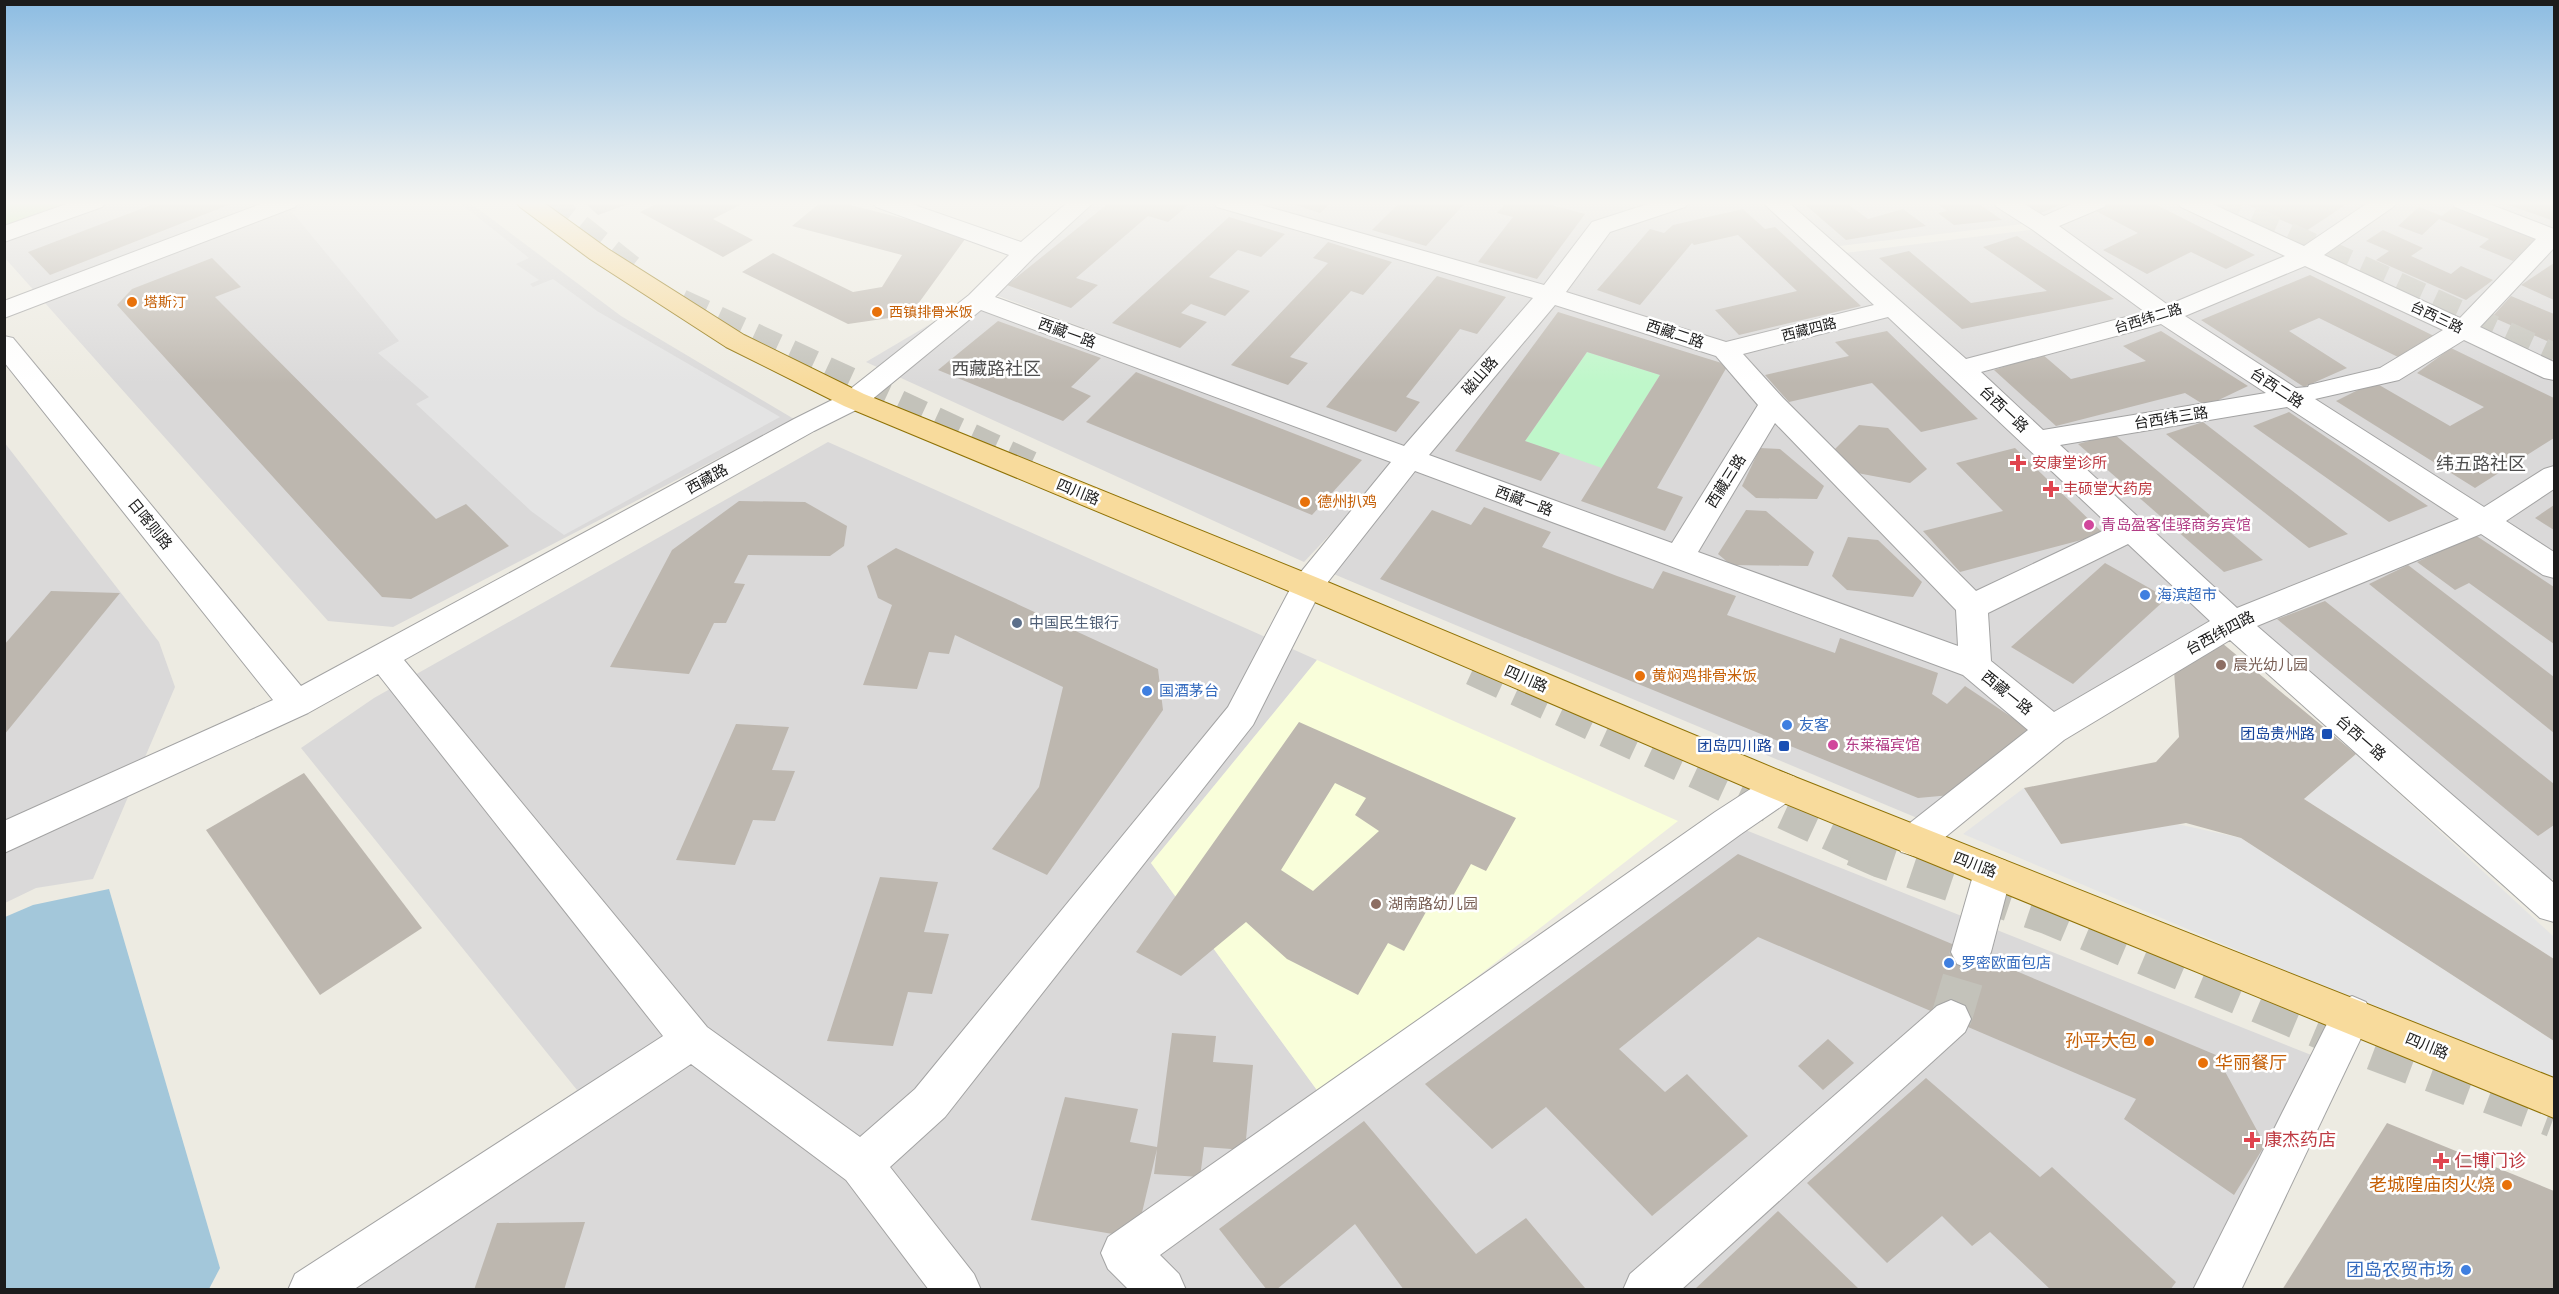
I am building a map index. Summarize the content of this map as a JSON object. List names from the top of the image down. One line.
{"streets":{"main road":["四川路"],"street":["台西三路","台西纬二路","西藏四路","西藏一路","西藏二路","磁山路","台西二路","台西一路","台西纬三路","西藏路","西藏三路","日喀则路","台西纬四路"]},"crossings":[["台西三路","台西纬三路"],["台西纬二路","台西二路"],["台西纬二路","台西一路"],["西藏四路","西藏二路"],["西藏四路","台西一路"],["西藏一路","磁山路"],["西藏一路","西藏路"],["西藏一路","西藏三路"],["西藏一路","台西纬四路"],["西藏二路","磁山路"],["西藏二路","西藏三路"],["磁山路","四川路"],["台西二路","台西纬三路"],["台西二路","台西纬四路"],["台西一路","台西纬三路"],["台西一路","台西纬四路"],["西藏路","四川路"],["西藏路","日喀则路"],["四川路","台西纬四路"]],"districts":["西藏路社区","纬五路社区"],"places":{"other":["塔斯汀","西镇排骨米饭","德州扒鸡","青岛盈客佳驿商务宾馆","海滨超市","中国民生银行","晨光幼儿园","黄焖鸡排骨米饭","国酒茅台","友客","东莱福宾馆","湖南路幼儿园","罗密欧面包店","孙平大包","华丽餐厅","老城隍庙肉火烧","团岛农贸市场"],"health":["安康堂诊所","丰硕堂大药房","康杰药店","仁博门诊"],"transit":["团岛贵州路","团岛四川路"]}}
